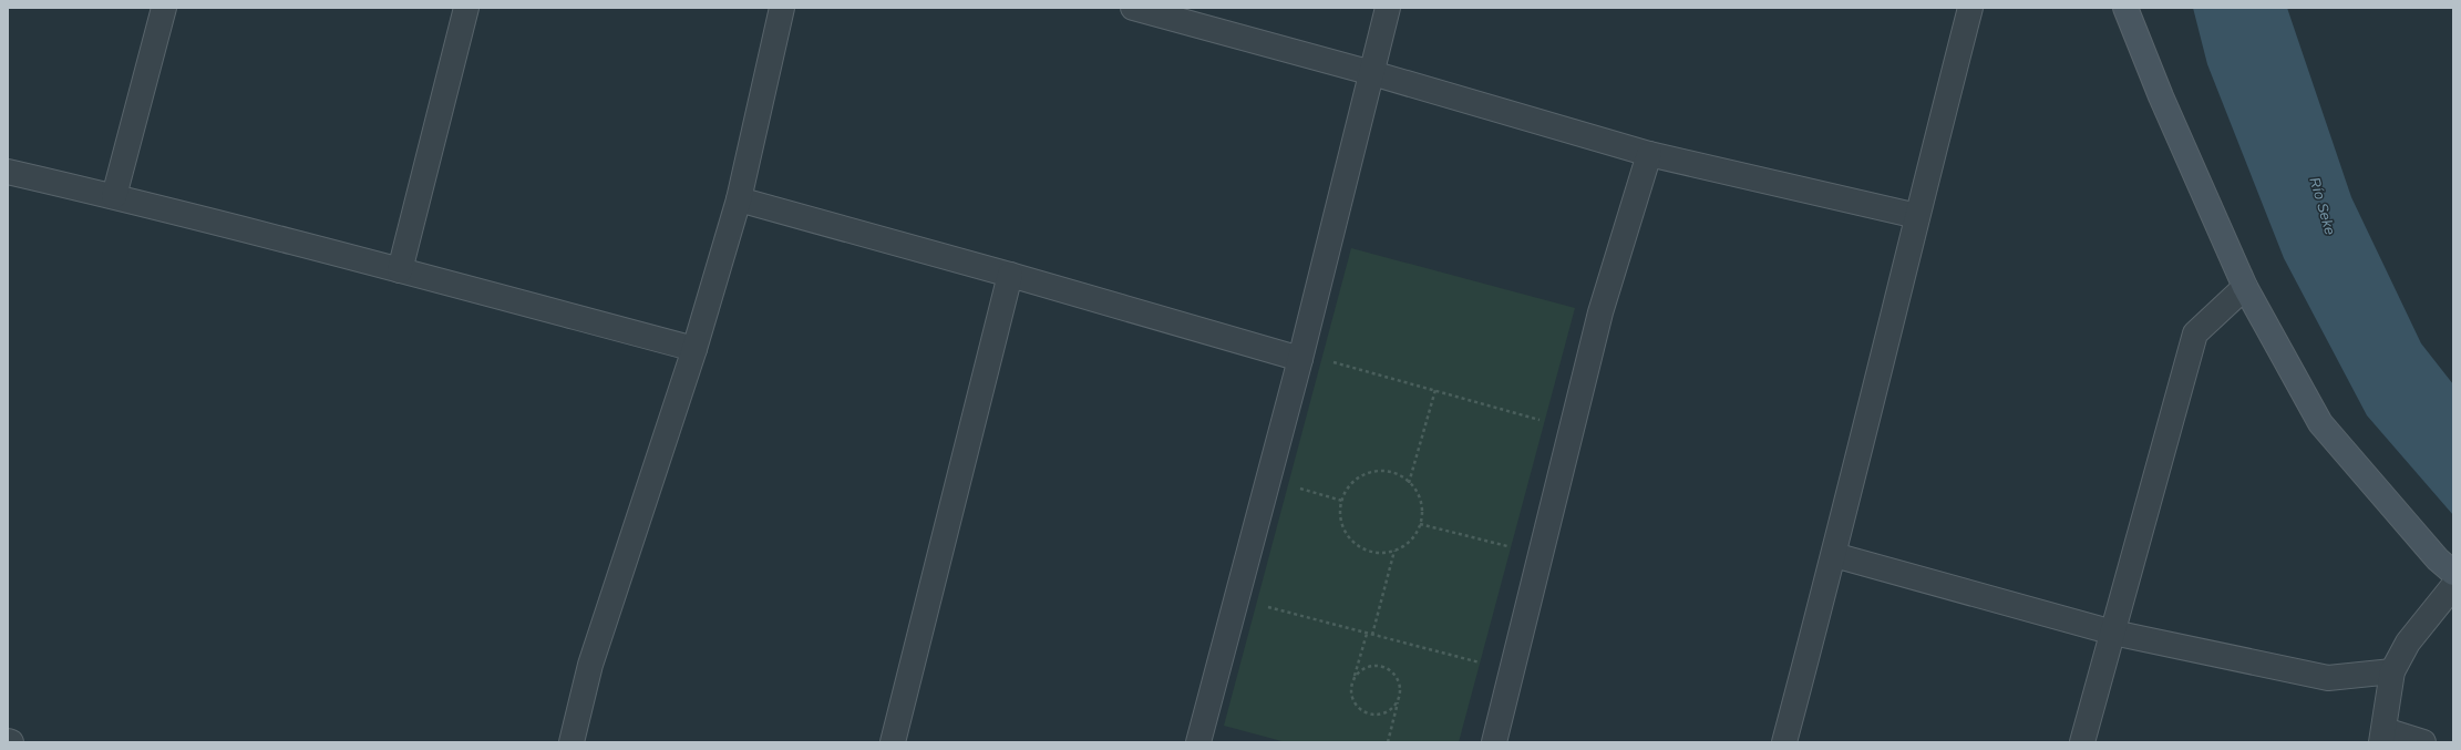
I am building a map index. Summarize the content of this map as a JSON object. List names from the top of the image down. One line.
{"water":["Río Seke"]}
